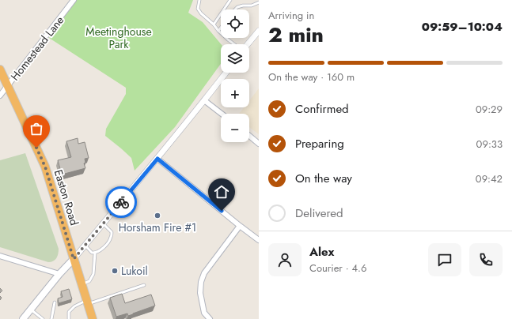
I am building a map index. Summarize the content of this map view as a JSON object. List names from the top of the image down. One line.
{"streets":{"highway":["Easton Road"],"street":["Homestead Lane"]},"crossings":[["Homestead Lane","Easton Road"]],"parks":["Meetinghouse Park"],"places":["Horsham Fire #1","Lukoil"],"page":{"heading":["2 min","Arriving in","09:59–10:04"],"panel":["Alex","Courier · 4.6"],"map_buttons":["+","−"],"bar":"On the way · 160 m","list":[["Confirmed","09:29"],["Preparing","09:33"],["On the way","09:42"],"Delivered"]}}
